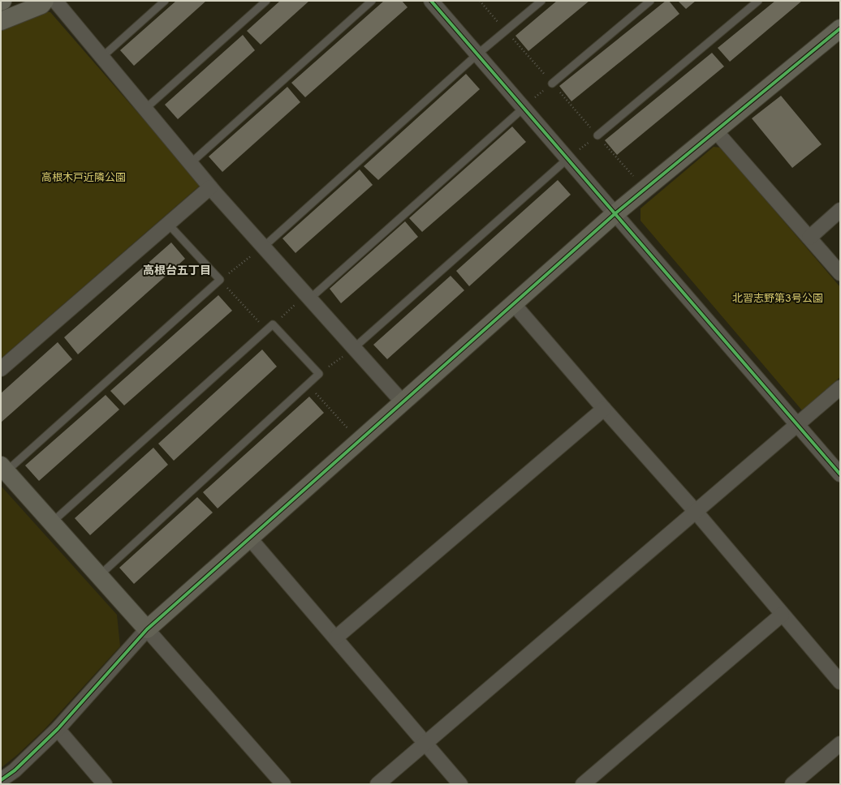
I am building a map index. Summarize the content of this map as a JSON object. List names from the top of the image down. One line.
{"districts":["高根台五丁目"],"parks":["高根木戸近隣公園","北習志野第3号公園"]}
